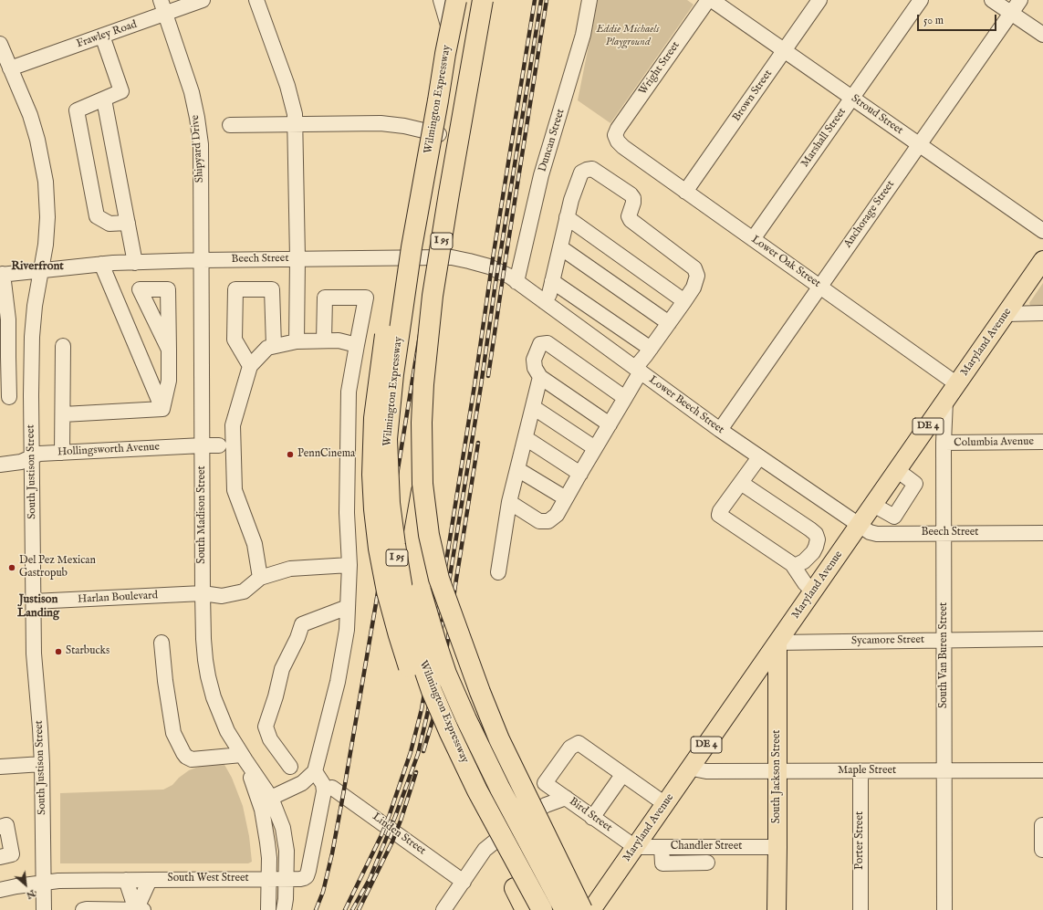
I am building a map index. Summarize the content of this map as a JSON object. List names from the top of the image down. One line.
{"streets":{"highway":["Wilmington Expressway","I 95"],"main road":["Maryland Avenue","DE 4","South Jackson Street"],"street":["Frawley Road","Wright Street","Brown Street","Stroud Street","Marshall Street","Duncan Street","Shipyard Drive","Anchorage Street","Beech Street","Lower Oak Street","Lower Beech Street","Columbia Avenue","Hollingsworth Avenue","South Justison Street","South Madison Street","Harlan Boulevard","Sycamore Street","South Van Buren Street","Maple Street","Bird Street","Linden Street","Porter Street","Chandler Street","South West Street"]},"crossings":[["Frawley Road","Shipyard Drive"],["Frawley Road","South Justison Street"],["Wright Street","Lower Oak Street"],["Brown Street","Stroud Street"],["Brown Street","Lower Oak Street"],["Stroud Street","Marshall Street"],["Stroud Street","Anchorage Street"],["Marshall Street","Lower Oak Street"],["Duncan Street","Beech Street"],["Duncan Street","Lower Beech Street"],["Shipyard Drive","Beech Street"],["Shipyard Drive","South Madison Street"],["Anchorage Street","Lower Oak Street"],["Anchorage Street","Lower Beech Street"],["Beech Street","Maryland Avenue"],["Beech Street","Lower Beech Street"],["Beech Street","South Justison Street"],["Beech Street","South Madison Street"],["Beech Street","South Van Buren Street"],["Lower Oak Street","Maryland Avenue"],["Maryland Avenue","Lower Beech Street"],["Maryland Avenue","Sycamore Street"],["Maryland Avenue","South Van Buren Street"],["Maryland Avenue","Maple Street"],["Maryland Avenue","South Jackson Street"],["Maryland Avenue","Bird Street"],["Maryland Avenue","Chandler Street"],["Columbia Avenue","South Van Buren Street"],["Hollingsworth Avenue","South Justison Street"],["Hollingsworth Avenue","South Madison Street"],["South Justison Street","Harlan Boulevard"],["South Justison Street","South West Street"],["South Madison Street","Harlan Boulevard"],["South Madison Street","South West Street"],["Sycamore Street","South Van Buren Street"],["Sycamore Street","South Jackson Street"],["South Van Buren Street","Maple Street"],["Maple Street","South Jackson Street"],["Maple Street","Porter Street"],["South Jackson Street","Chandler Street"],["Bird Street","Chandler Street"]],"districts":["Riverfront","Justison Landing"],"parks":["Eddie Michaels Playground"],"places":["PennCinema","Del Pez Mexican Gastropub","Starbucks"],"scale_bar":"50 m","north":"bottom right"}
